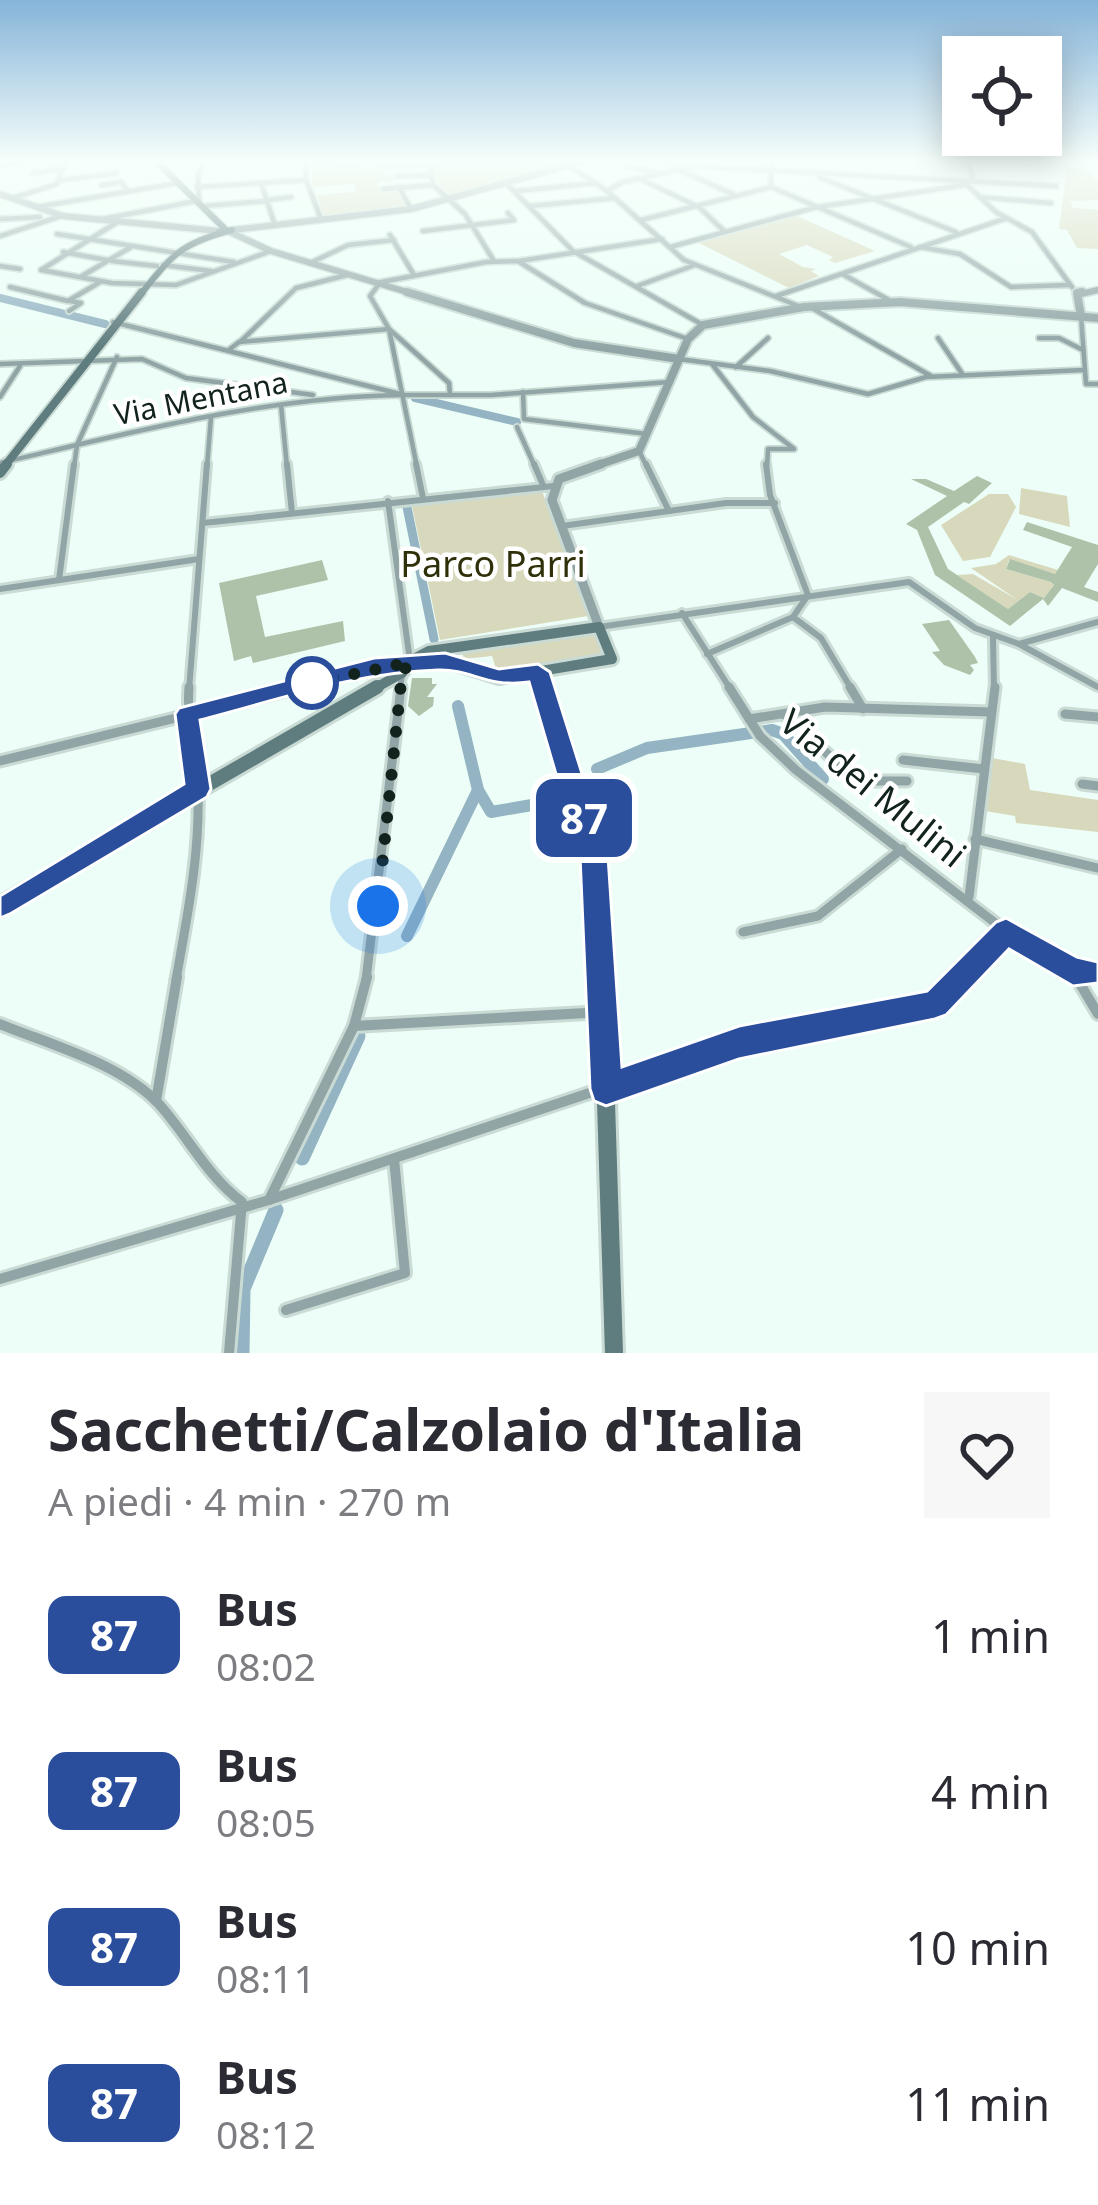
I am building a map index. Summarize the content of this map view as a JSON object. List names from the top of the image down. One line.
{"streets":{"street":["Via Mentana","Via dei Mulini"]},"parks":["Parco Parri"],"lines":["bus line 87"],"page":{"on_map":"87","heading":["Sacchetti/Calzolaio d'Italia","A piedi · 4 min · 270 m"],"list":[{"mark":"87","name":"Bus","note":"08:02","value":"1 min"},{"mark":"87","name":"Bus","note":"08:05","value":"4 min"},{"mark":"87","name":"Bus","note":"08:11","value":"10 min"},{"mark":"87","name":"Bus","note":"08:12","value":"11 min"}]}}
